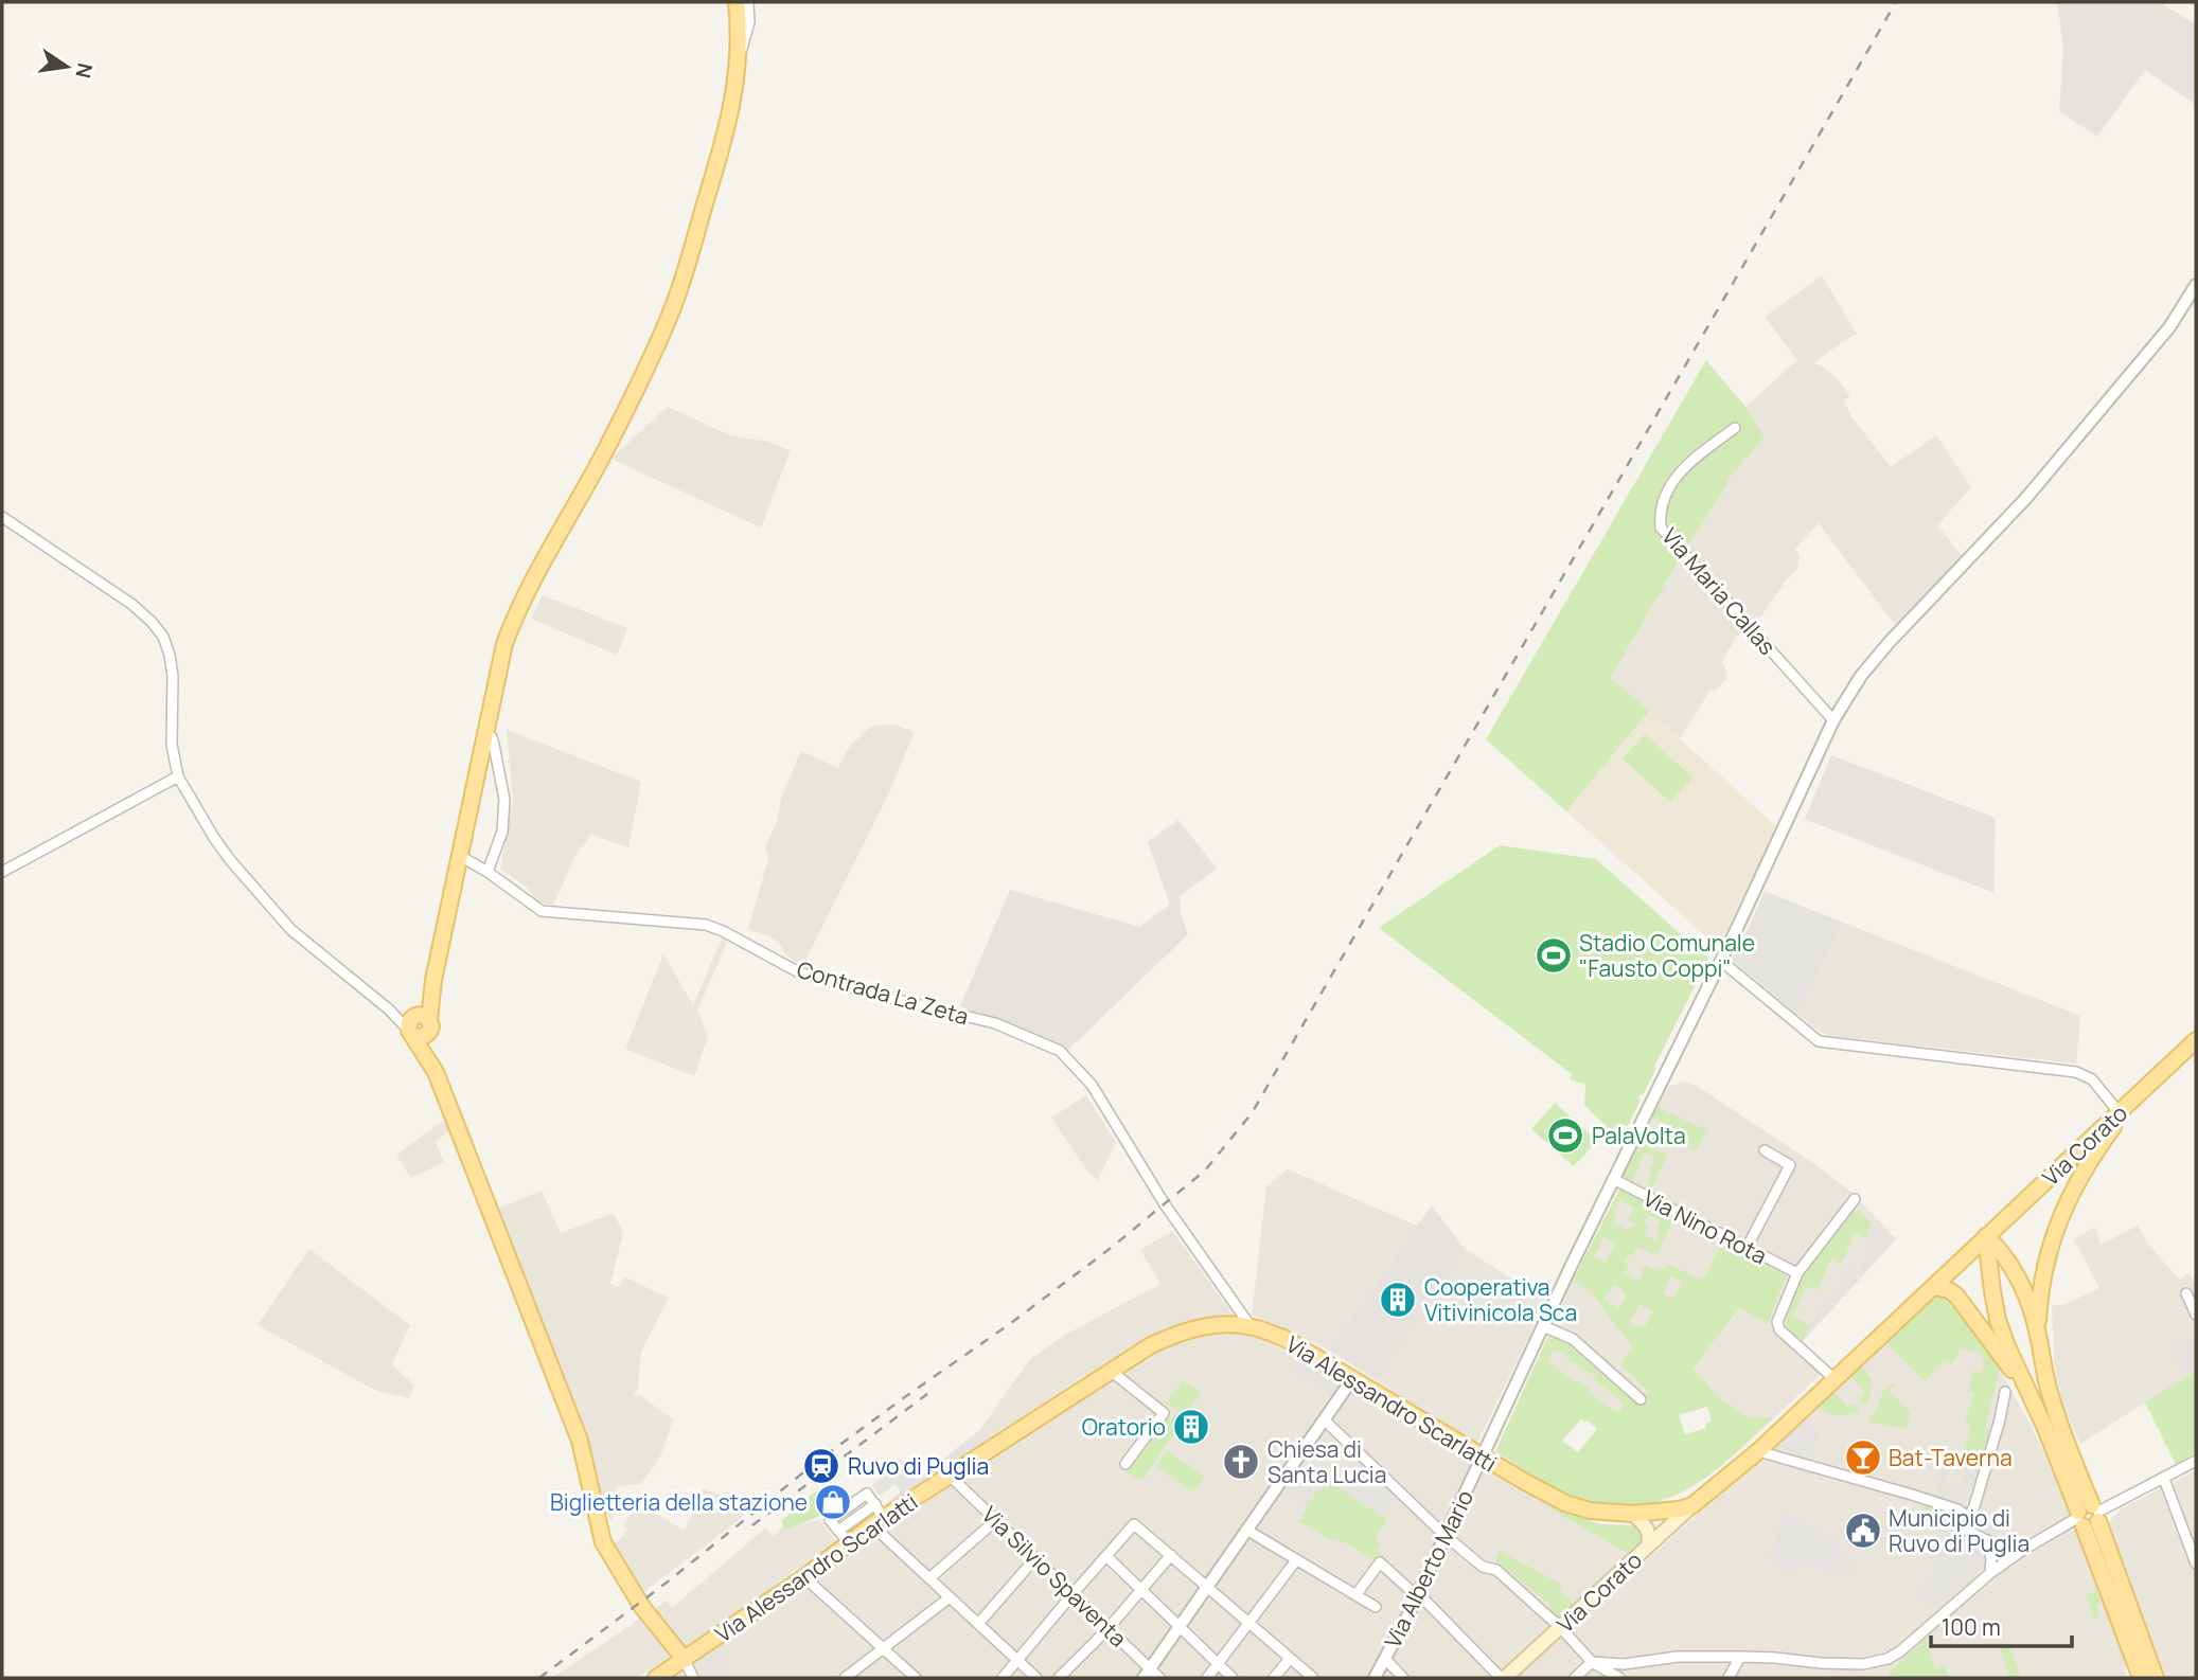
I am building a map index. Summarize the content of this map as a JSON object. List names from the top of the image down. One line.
{"streets":{"main road":["Via Corato","Via Alessandro Scarlatti"],"street":["Via Maria Callas","Contrada La Zeta","Via Nino Rota","Via Alberto Mario","Via Silvio Spaventa"]},"crossings":[["Via Maria Callas","Via Alberto Mario"],["Contrada La Zeta","Via Alessandro Scarlatti"],["Via Corato","Via Alessandro Scarlatti"],["Via Nino Rota","Via Alberto Mario"],["Via Alessandro Scarlatti","Via Alberto Mario"],["Via Alessandro Scarlatti","Via Silvio Spaventa"]],"places":{"sports":["Stadio Comunale \"Fausto Coppi\"","PalaVolta"],"building":["Cooperativa Vitivinicola Sca","Oratorio"],"bar":["Bat-Taverna"],"church":["Chiesa di Santa Lucia"],"station":["Ruvo di Puglia"],"shop":["Biglietteria della stazione"],"public building":["Municipio di Ruvo di Puglia"]},"scale_bar":"100 m","north":"right"}
